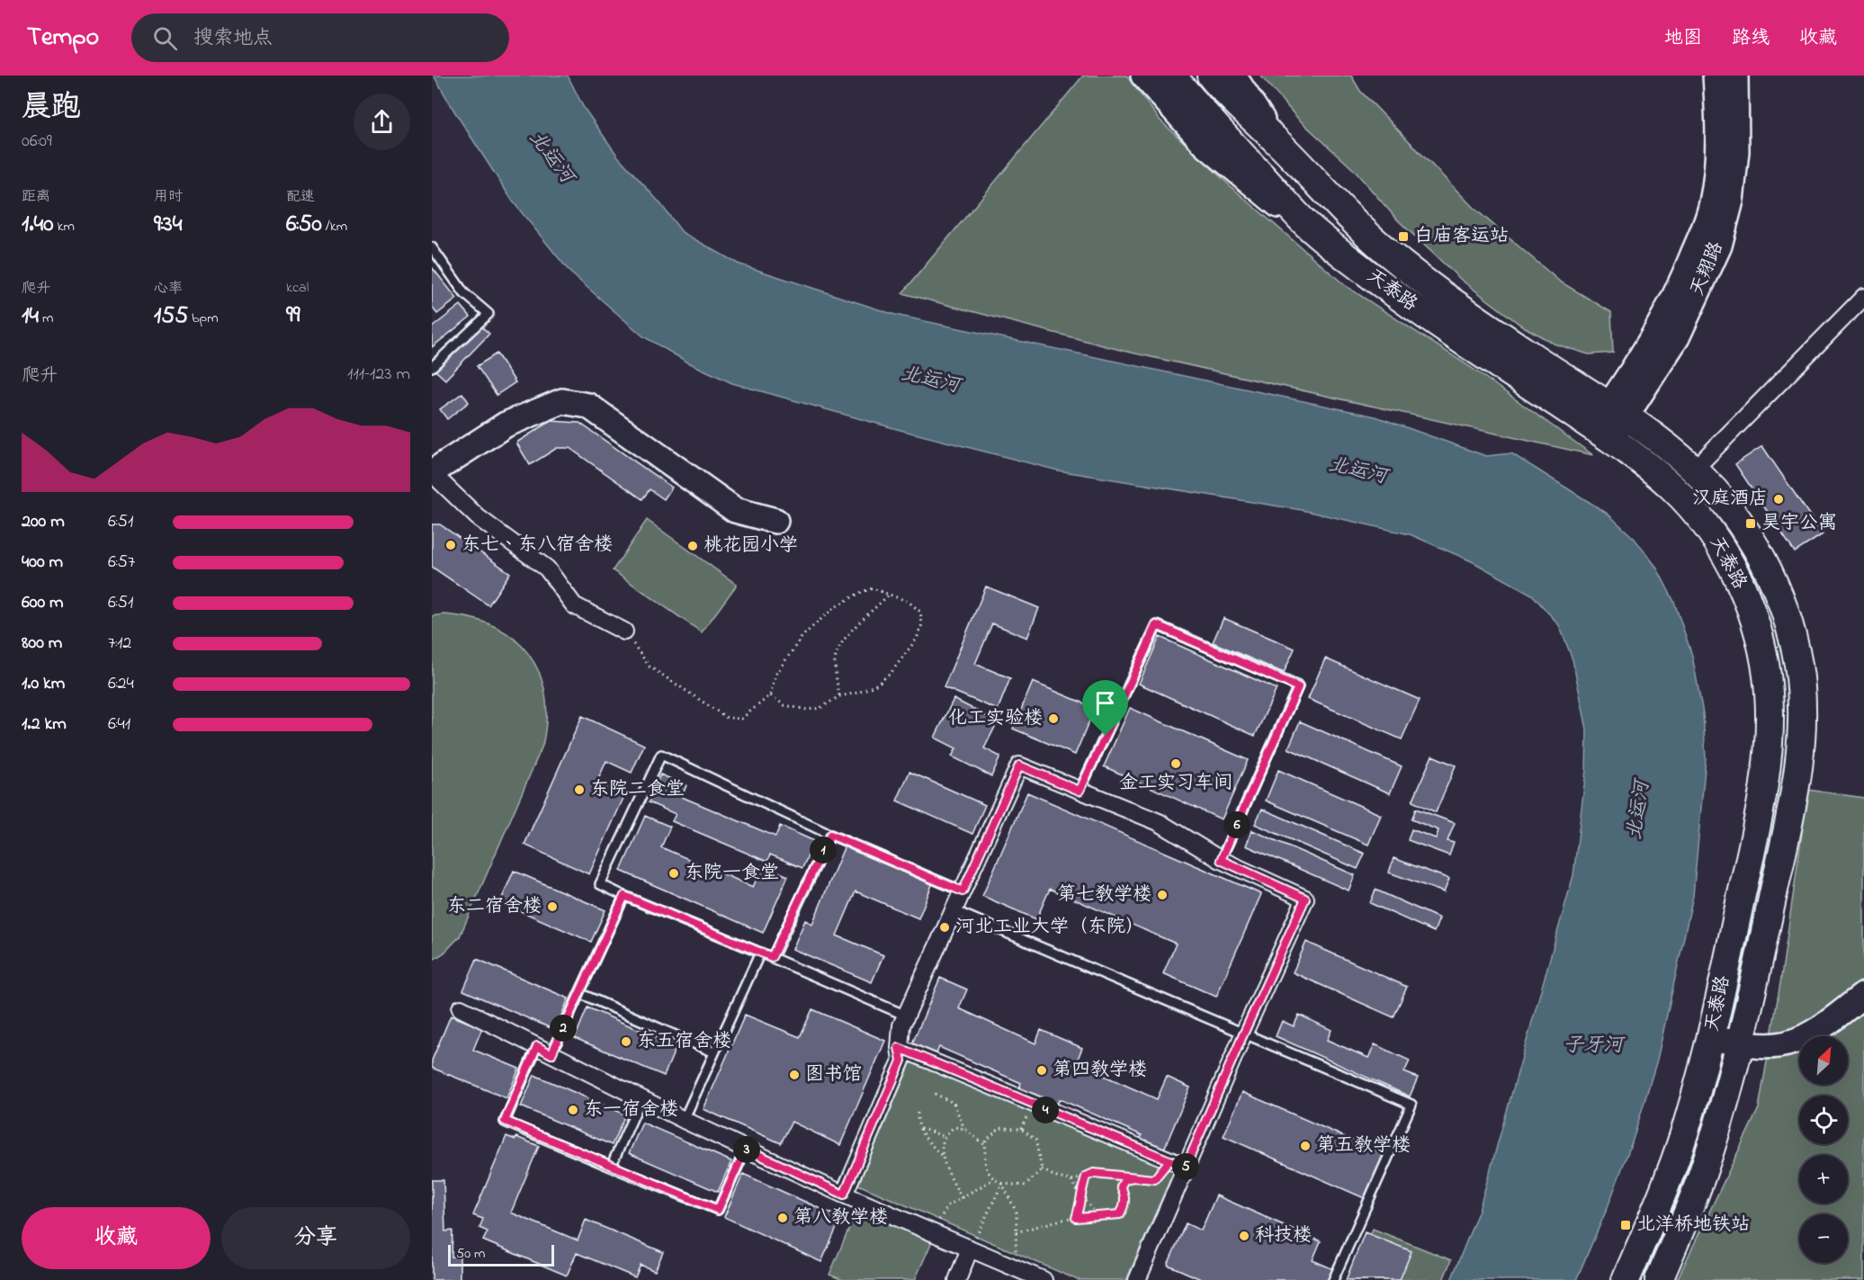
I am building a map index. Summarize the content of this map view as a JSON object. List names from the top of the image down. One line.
{"streets":{"main road":["天泰路"],"street":["天翔路"]},"crossings":[["天翔路","天泰路"]],"water":["北运河","子牙河"],"places":{"transit":["白庙客运站","昊宇公寓","北洋桥地铁站"],"other":["汉庭酒店","东七、东八宿舍楼","桃花园小学","化工实验楼","金工实习车间","东院二食堂","东院一食堂","第七教学楼","东二宿舍楼","河北工业大学（东院）","东五宿舍楼","第四教学楼","图书馆","东一宿舍楼","第五教学楼","第八教学楼","科技楼"]},"scale_bar":"50 m","north":"top right","page":{"header":"Tempo","search":"搜索地点","nav":["地图","路线","收藏"],"heading":["晨跑","06:09"],"stats":[["距离","1.40 km"],["用时","9:34"],["配速","6:50 /km"],["爬升","14 m"],["心率","155 bpm"],["kcal","99"]],"chart":["爬升","111–123 m"],"list":[{"name":"200 m","note":"6:51"},{"name":"400 m","note":"6:57"},{"name":"600 m","note":"6:51"},{"name":"800 m","note":"7:12"},{"name":"1.0 km","note":"6:24"},{"name":"1.2 km","note":"6:41"}],"pins":["6","1","2","4","3","5"],"map_buttons":["+","−"],"buttons":["收藏","分享"],"scale":"50 m"}}
